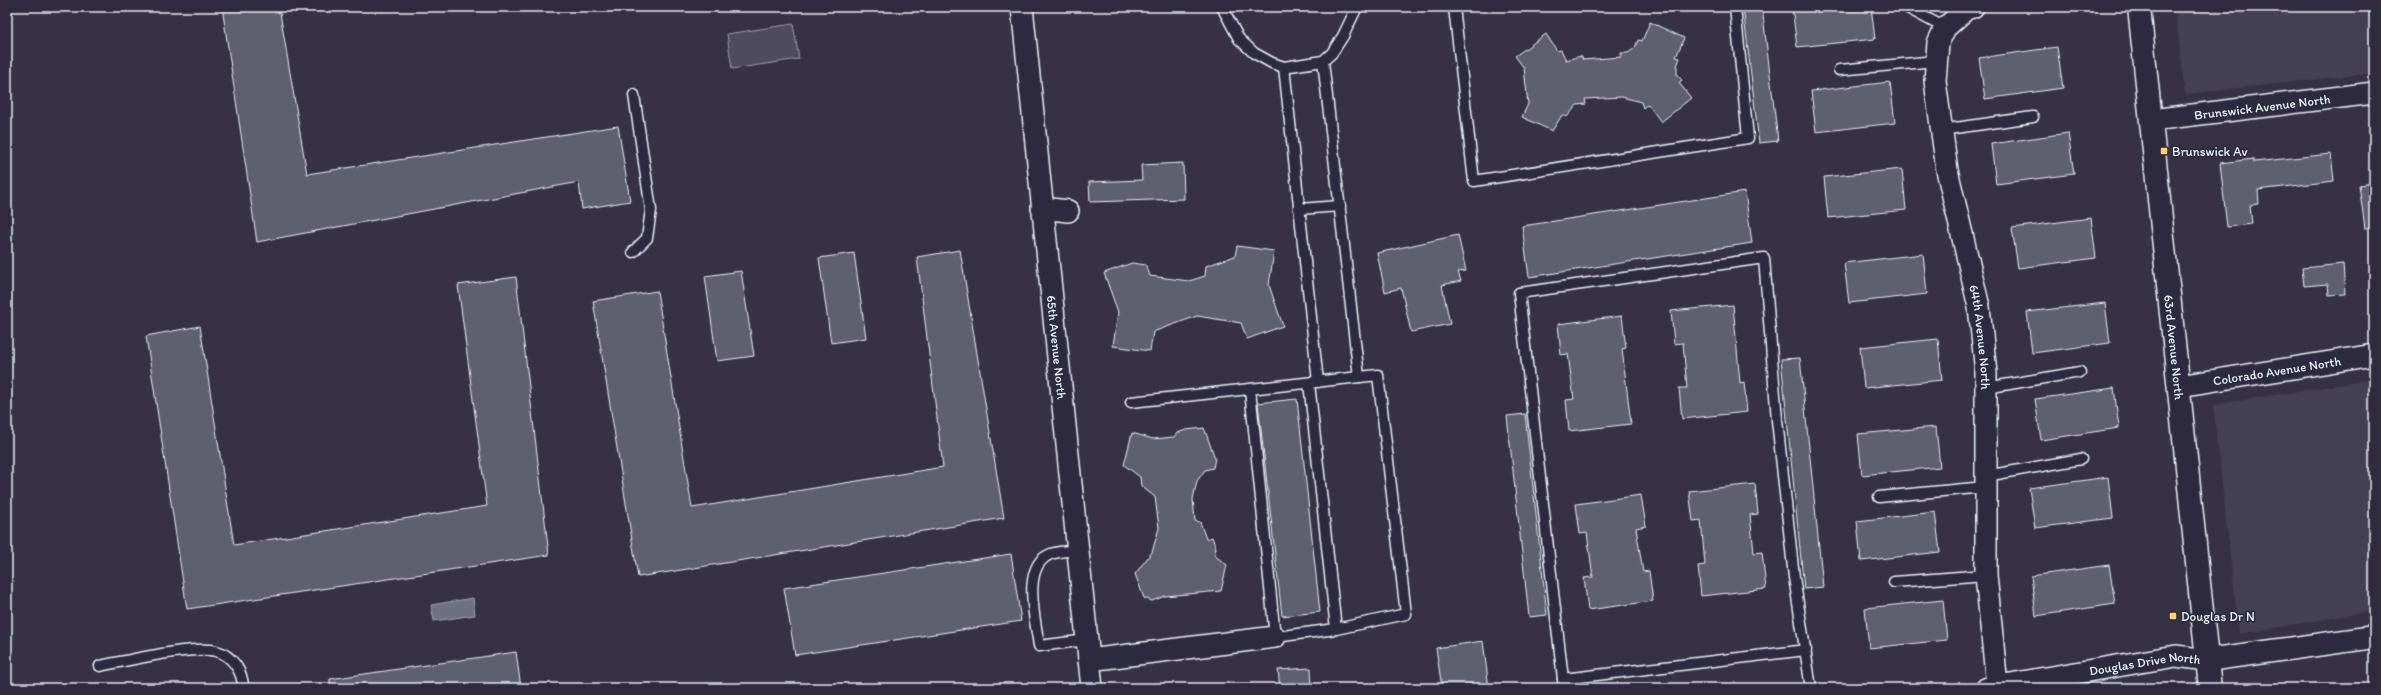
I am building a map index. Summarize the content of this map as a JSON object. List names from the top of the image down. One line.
{"streets":{"street":["Brunswick Avenue North","64th Avenue North","63rd Avenue North","65th Avenue North","Colorado Avenue North","Douglas Drive North"]},"crossings":[["Brunswick Avenue North","63rd Avenue North"],["64th Avenue North","Douglas Drive North"],["63rd Avenue North","Colorado Avenue North"],["63rd Avenue North","Douglas Drive North"]],"places":{"transit":["Brunswick Av","Douglas Dr N"]}}
